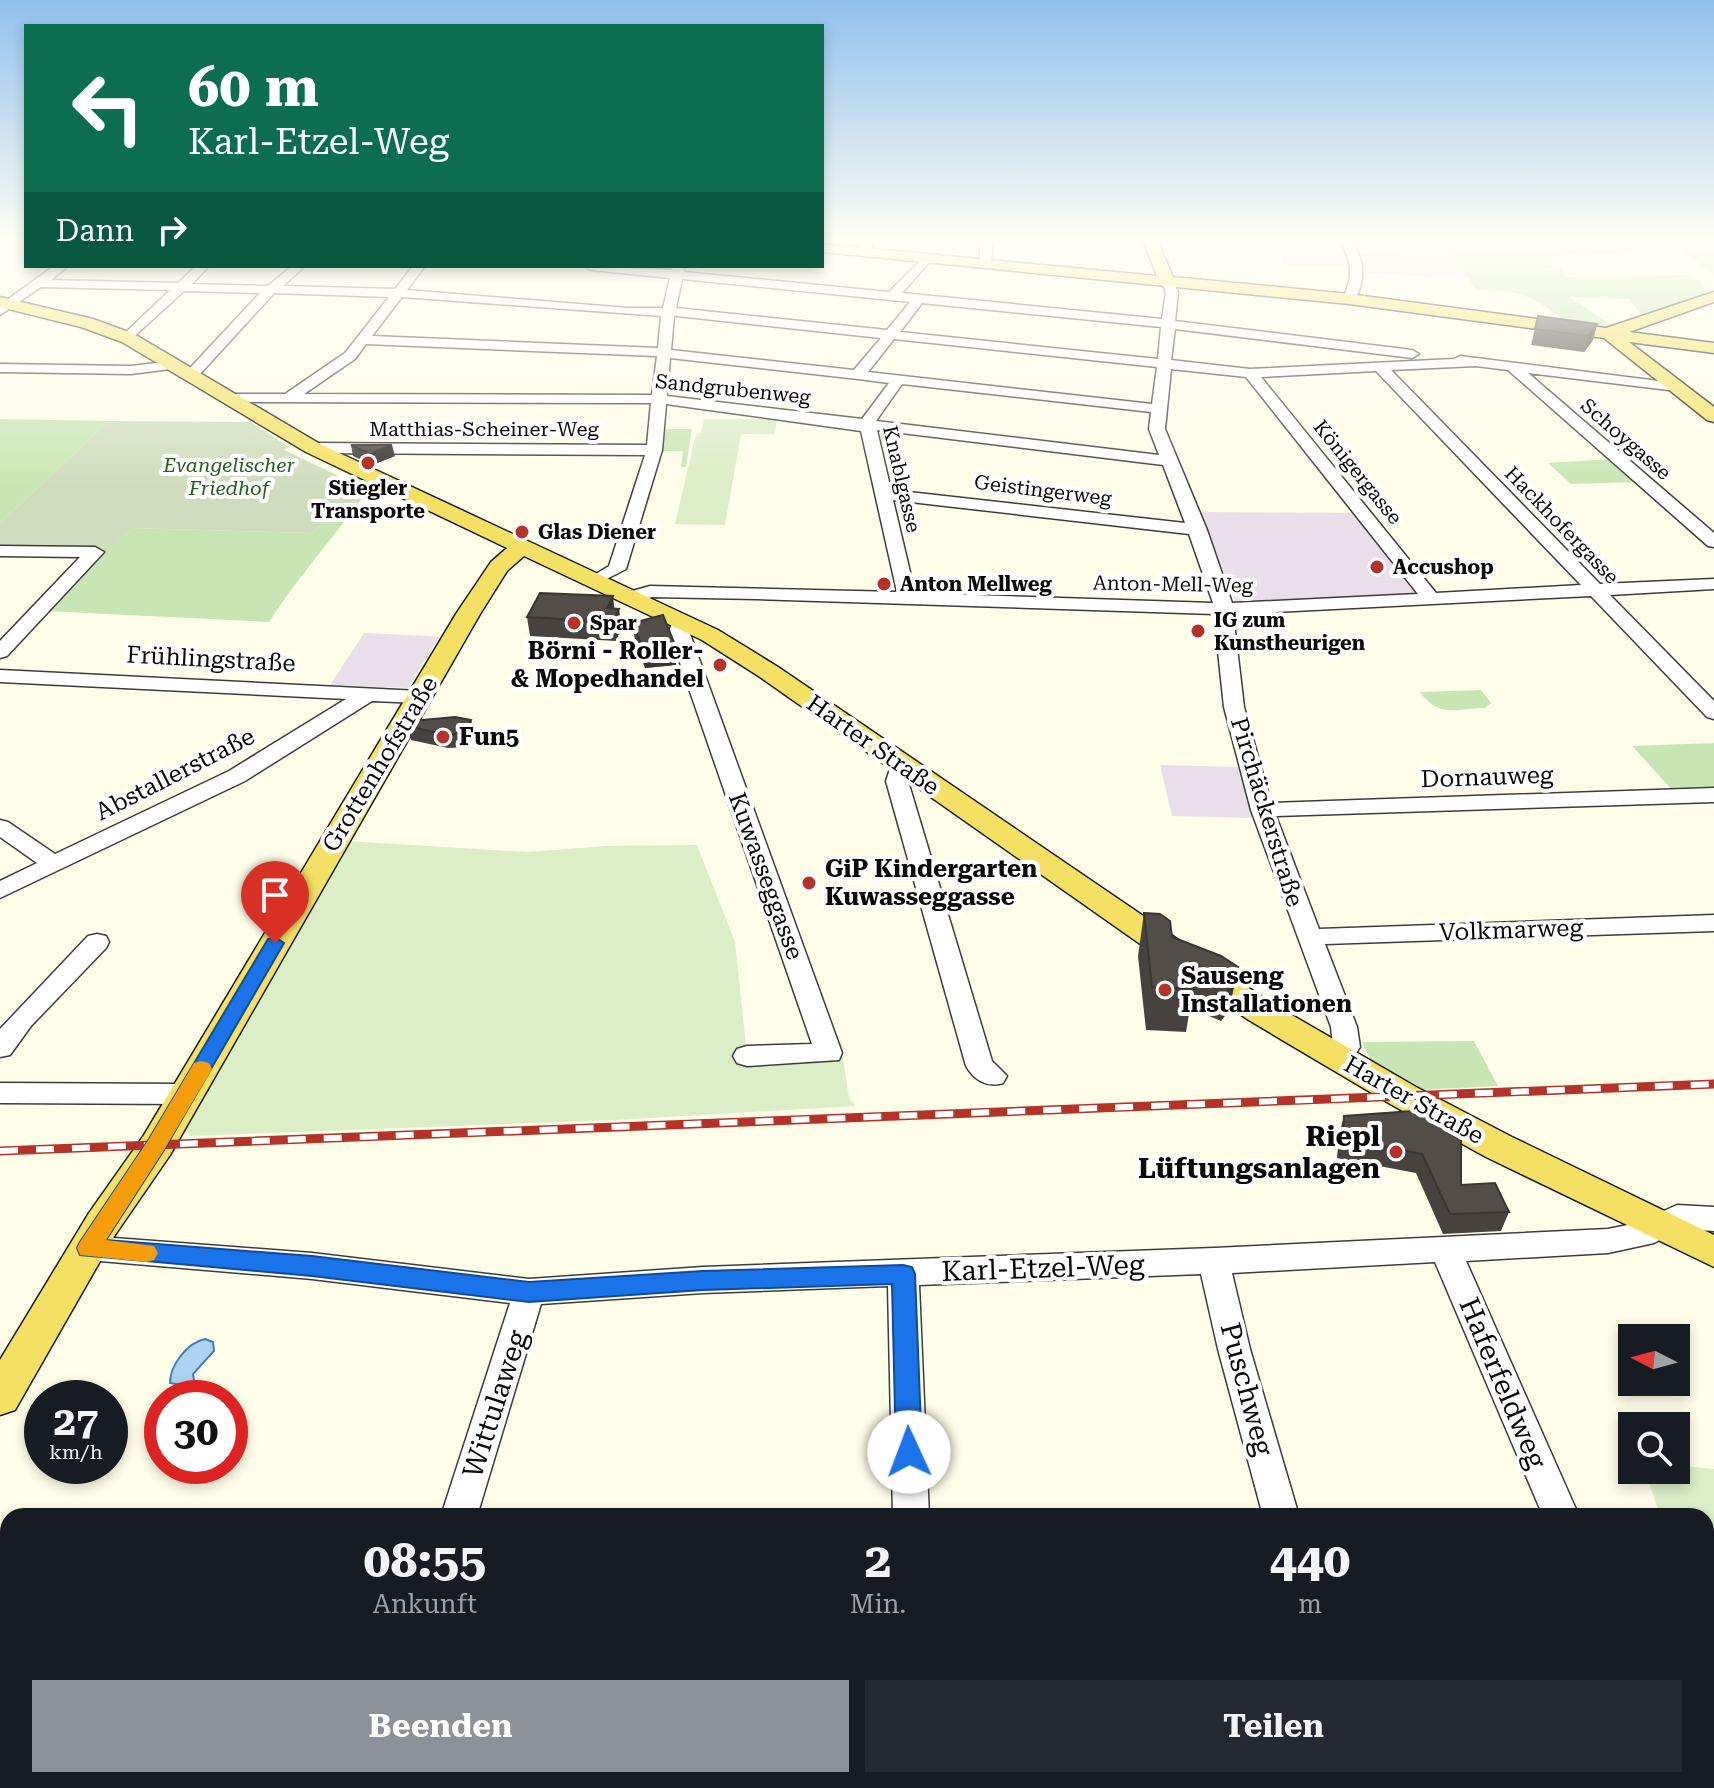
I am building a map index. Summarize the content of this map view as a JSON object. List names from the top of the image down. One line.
{"streets":{"main road":["Harter Straße","Grottenhofstraße"],"street":["Sandgrubenweg","Matthias-Scheiner-Weg","Schoygasse","Königergasse","Knablgasse","Geistingerweg","Hackhofergasse","Anton-Mell-Weg","Frühlingstraße","Abstallerstraße","Dornauweg","Pirchäckerstraße","Kuwasseggasse","Volkmarweg","Karl-Etzel-Weg","Haferfeldweg","Puschweg","Wittulaweg"]},"crossings":[["Sandgrubenweg","Knablgasse"],["Sandgrubenweg","Harter Straße"],["Sandgrubenweg","Pirchäckerstraße"],["Matthias-Scheiner-Weg","Harter Straße"],["Königergasse","Anton-Mell-Weg"],["Knablgasse","Geistingerweg"],["Knablgasse","Anton-Mell-Weg"],["Geistingerweg","Pirchäckerstraße"],["Hackhofergasse","Anton-Mell-Weg"],["Anton-Mell-Weg","Harter Straße"],["Anton-Mell-Weg","Pirchäckerstraße"],["Frühlingstraße","Grottenhofstraße"],["Frühlingstraße","Abstallerstraße"],["Harter Straße","Grottenhofstraße"],["Harter Straße","Pirchäckerstraße"],["Harter Straße","Kuwasseggasse"],["Harter Straße","Karl-Etzel-Weg"],["Grottenhofstraße","Karl-Etzel-Weg"],["Dornauweg","Pirchäckerstraße"],["Pirchäckerstraße","Volkmarweg"],["Karl-Etzel-Weg","Haferfeldweg"],["Karl-Etzel-Weg","Puschweg"],["Karl-Etzel-Weg","Wittulaweg"]],"parks":["Evangelischer Friedhof"],"places":["Stiegler Transporte","Glas Diener","Accushop","Anton Mellweg","Spar","IG zum Kunstheurigen","Börni - Roller- & Mopedhandel","Fun5","GiP Kindergarten Kuwasseggasse","Sauseng Installationen","Riepl Lüftungsanlagen"],"north":"left","page":{"turn":["60 m","Karl-Etzel-Weg"],"then":"Dann","speed":"27 km/h","limit":"30","eta":["08:55","Ankunft","2","Min.","440","m"],"buttons":["Beenden","Teilen"]}}
